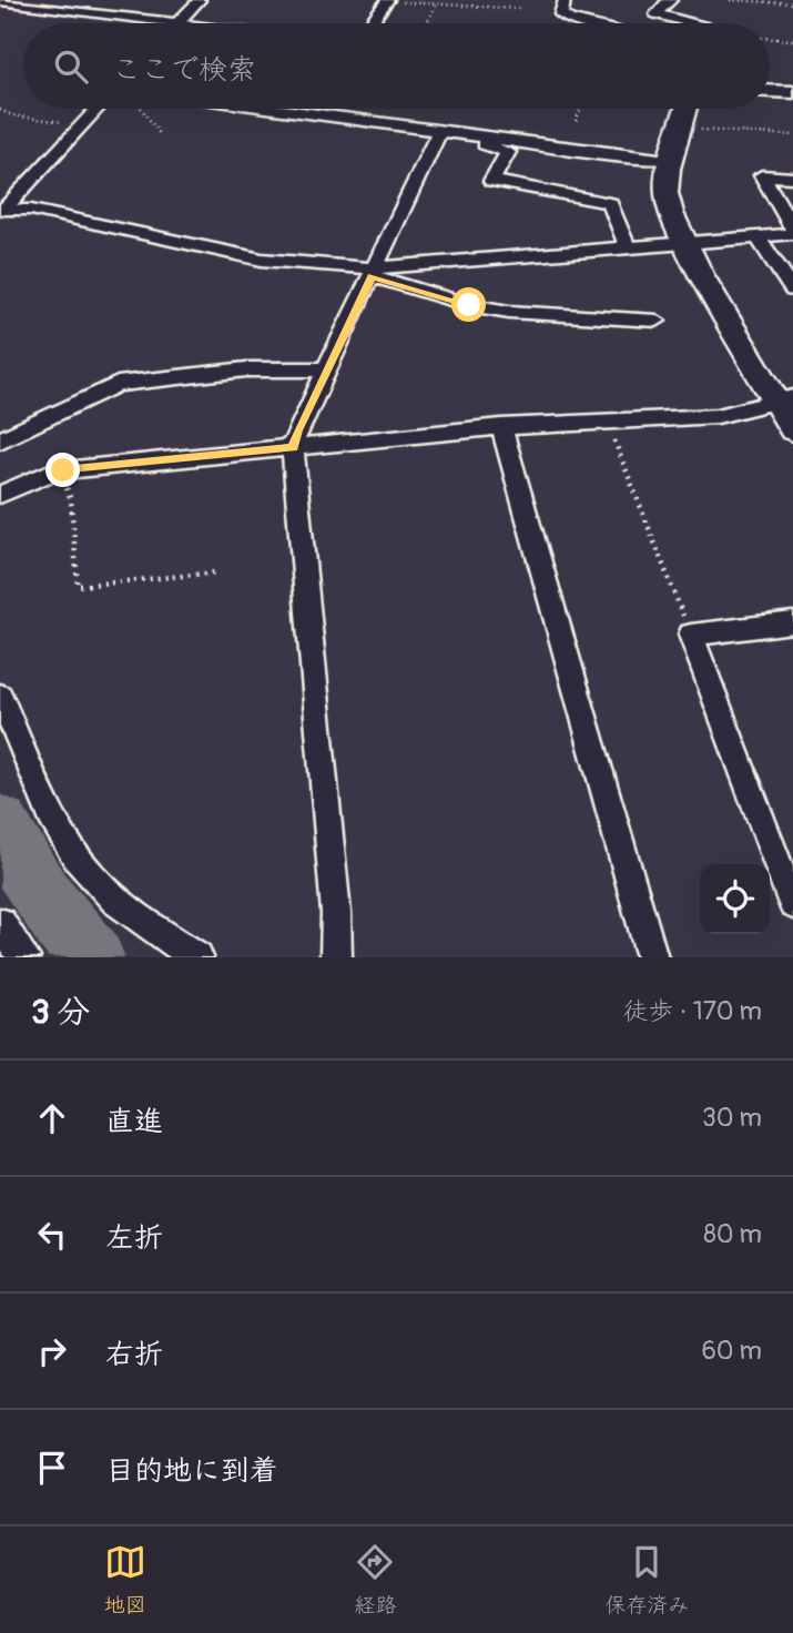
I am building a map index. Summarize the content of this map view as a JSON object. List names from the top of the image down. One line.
{"page":{"search":"ここで検索","heading":["3 分","徒歩 · 170 m"],"list":[["直進","30 m"],["左折","80 m"],["右折","60 m"],"目的地に到着"],"nav":["地図","経路","保存済み"]}}
